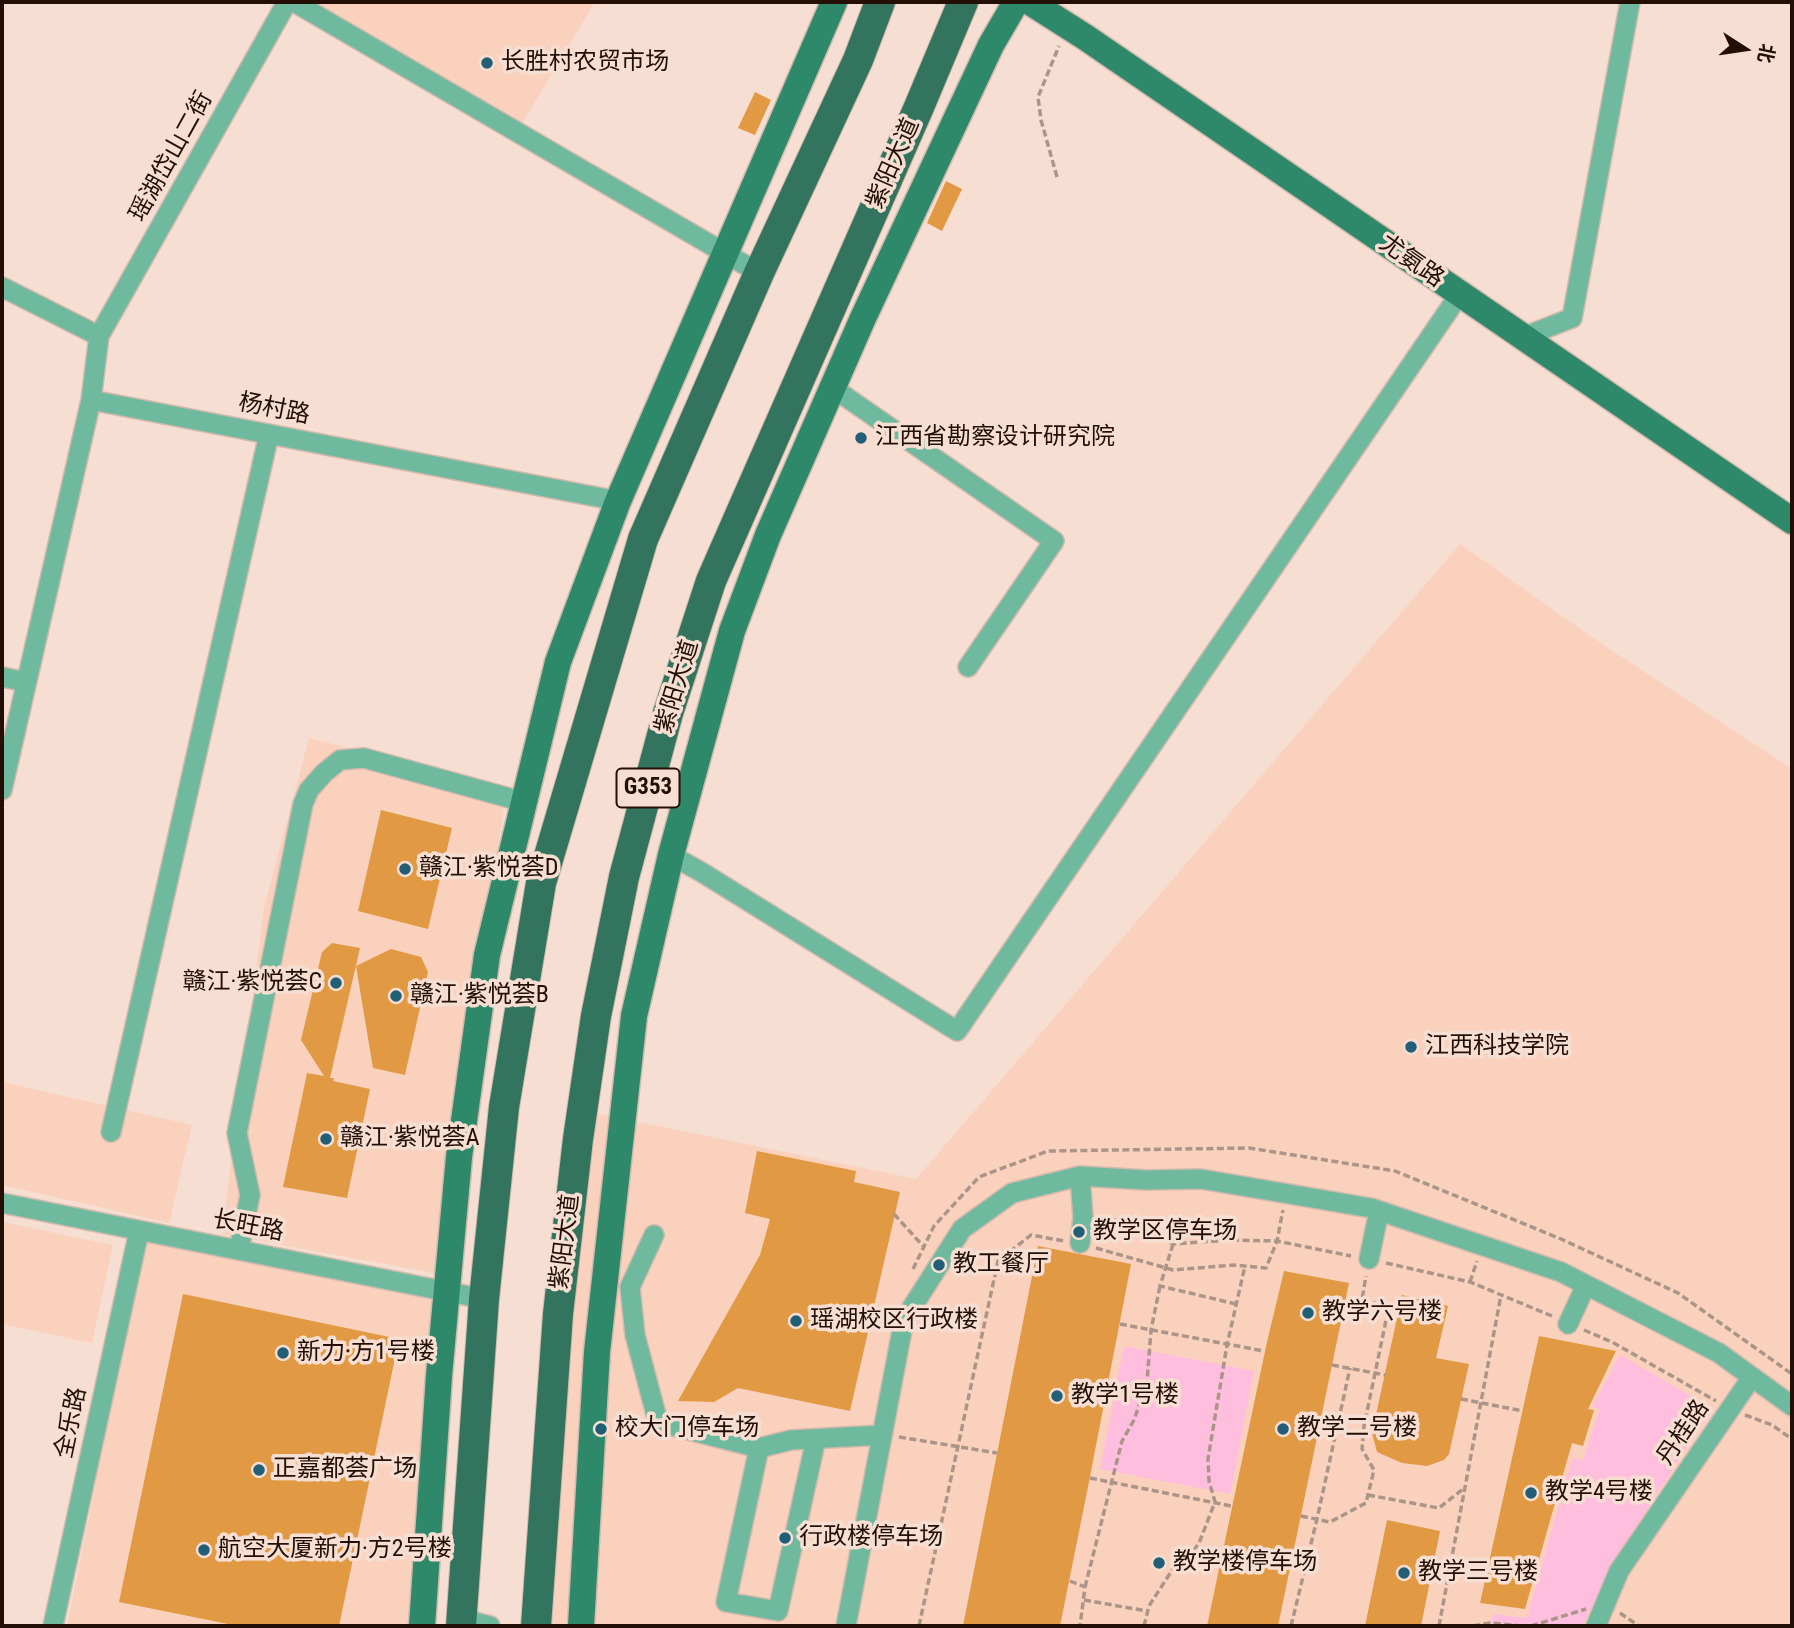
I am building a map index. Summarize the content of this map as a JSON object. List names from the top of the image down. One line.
{"streets":{"highway":["紫阳大道","G353"],"main road":["尤氨路"],"street":["瑶湖岱山二街","杨村路","长旺路","全乐路","丹桂路"]},"crossings":[["长旺路","全乐路"]],"places":["长胜村农贸市场","江西省勘察设计研究院","赣江·紫悦荟D","赣江·紫悦荟C","赣江·紫悦荟B","江西科技学院","赣江·紫悦荟A","教学区停车场","教工餐厅","教学六号楼","瑶湖校区行政楼","新力·方1号楼","教学1号楼","校大门停车场","教学二号楼","正嘉都荟广场","教学4号楼","行政楼停车场","航空大厦新力·方2号楼","教学楼停车场","教学三号楼"],"north":"right"}
